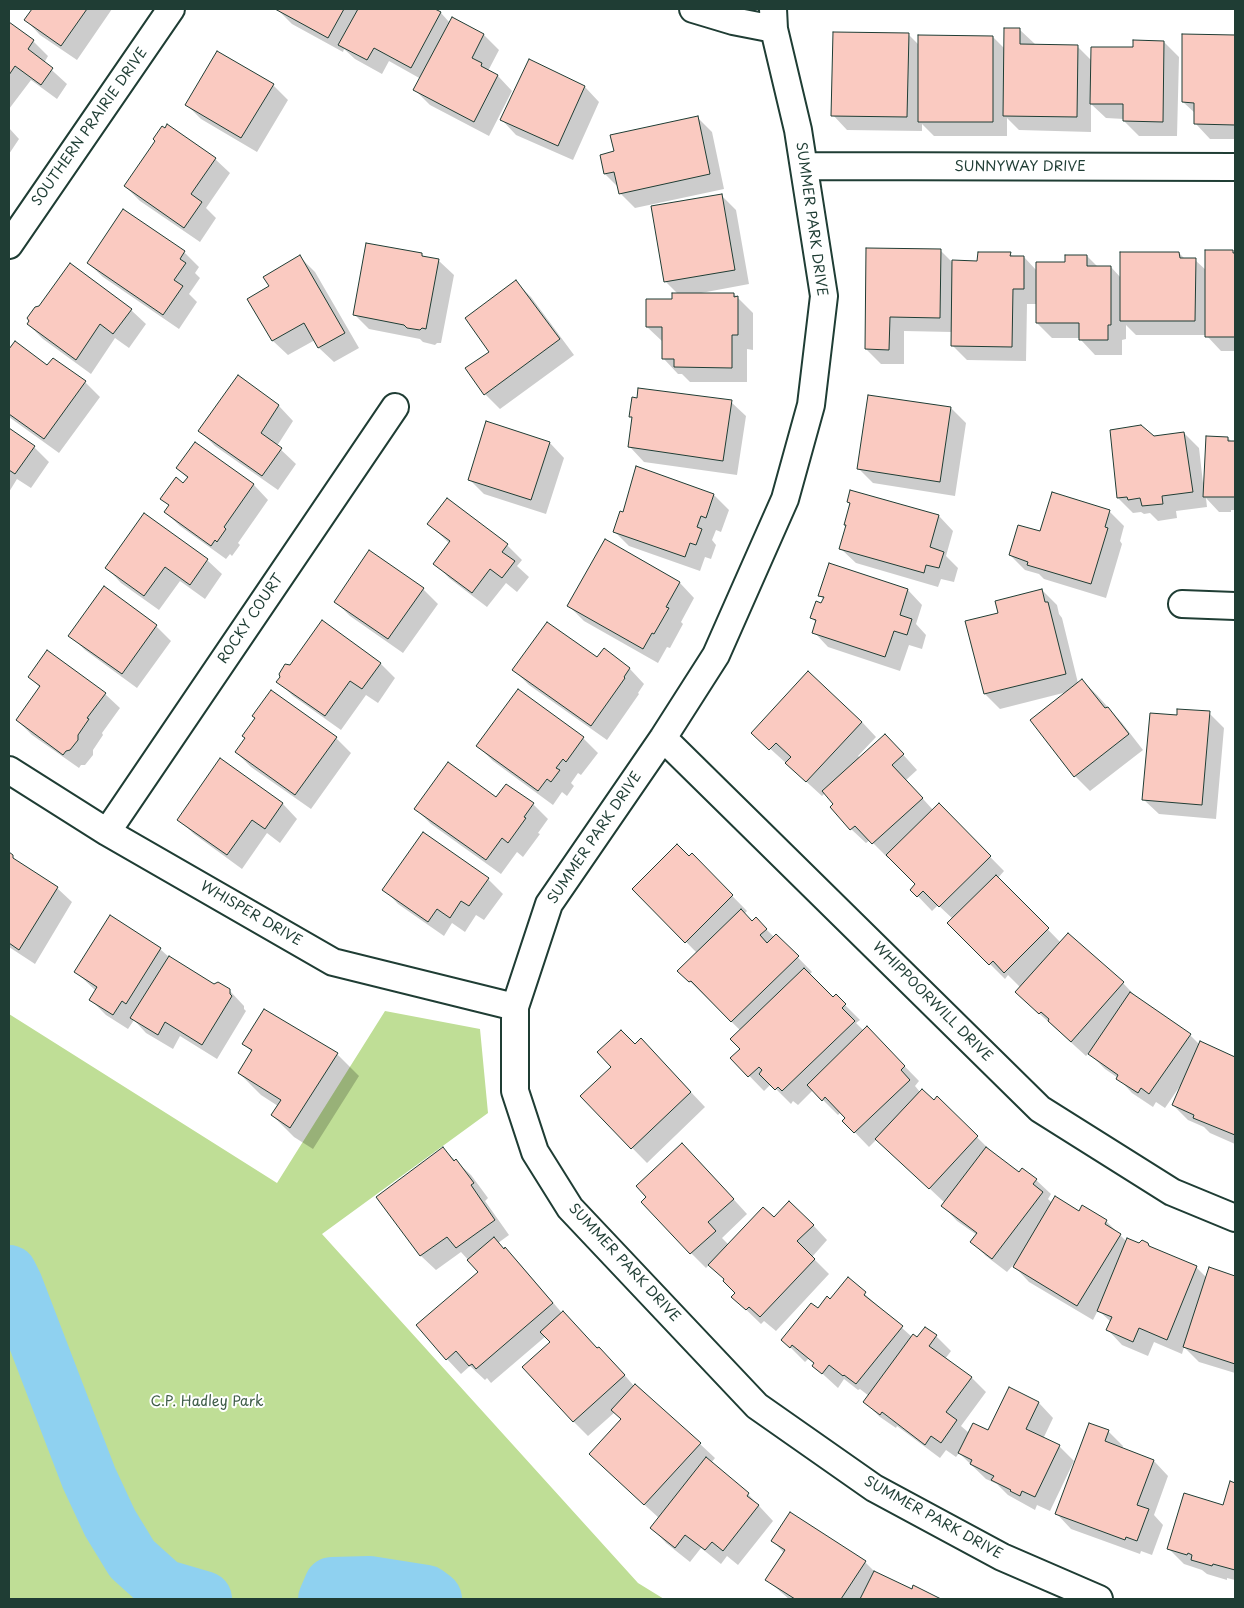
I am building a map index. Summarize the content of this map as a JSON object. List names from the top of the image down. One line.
{"streets":{"street":["SOUTHERN PRAIRIE DRIVE","SUNNYWAY DRIVE","SUMMER PARK DRIVE","ROCKY COURT","WHISPER DRIVE","WHIPPOORWILL DRIVE"]},"crossings":[["SUNNYWAY DRIVE","SUMMER PARK DRIVE"],["SUMMER PARK DRIVE","WHISPER DRIVE"],["SUMMER PARK DRIVE","WHIPPOORWILL DRIVE"],["ROCKY COURT","WHISPER DRIVE"]],"parks":["C.P. Hadley Park"]}
